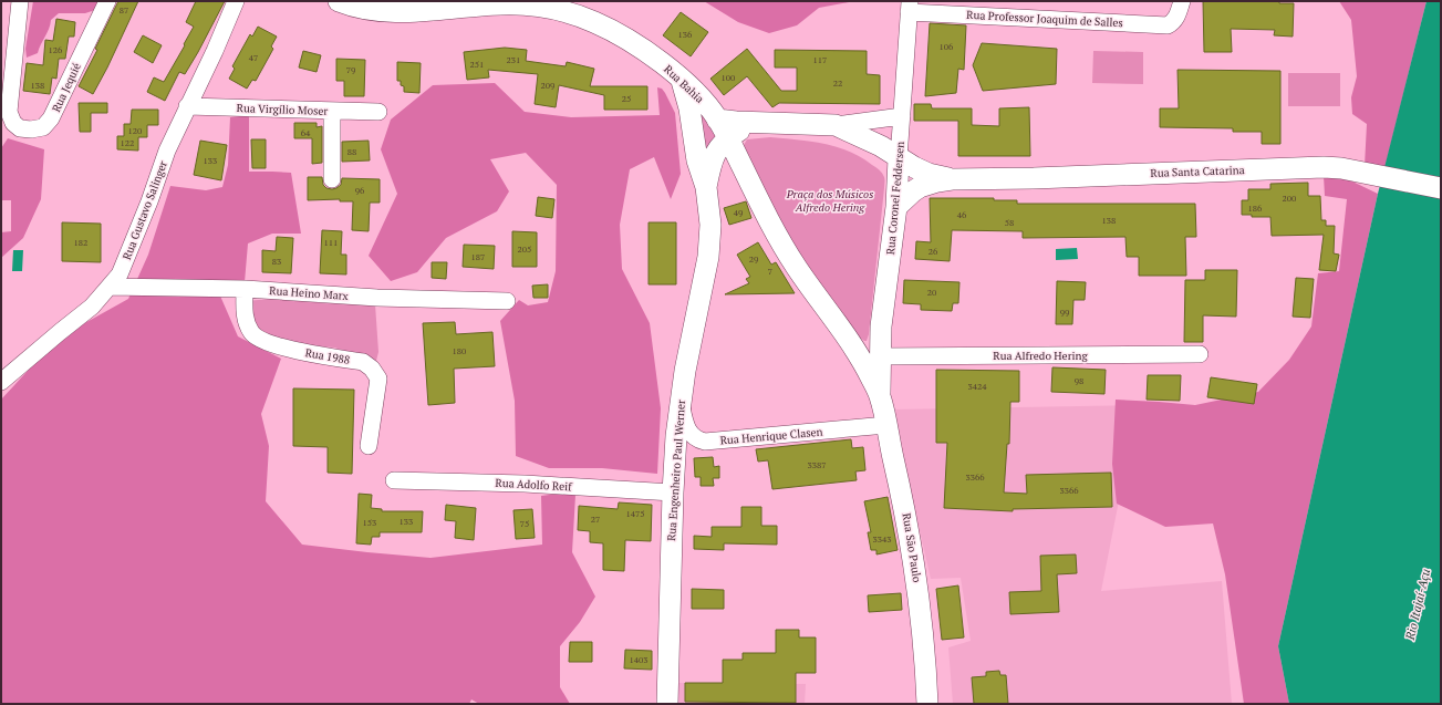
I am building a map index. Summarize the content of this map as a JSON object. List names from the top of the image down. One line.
{"streets":{"main road":["Rua Bahia","Rua Santa Catarina","Rua Coronel Feddersen","Rua Engenheiro Paul Werner","Rua São Paulo"],"street":["Rua Professor Joaquim de Salles","Rua Jequié","Rua Virgílio Moser","Rua Gustavo Salinger","Rua Heino Marx","Rua Alfredo Hering","Rua 1988","Rua Henrique Clasen","Rua Adolfo Reif"]},"crossings":[["Rua Professor Joaquim de Salles","Rua Coronel Feddersen"],["Rua Bahia","Rua Coronel Feddersen"],["Rua Bahia","Rua Engenheiro Paul Werner"],["Rua Bahia","Rua São Paulo"],["Rua Virgílio Moser","Rua Gustavo Salinger"],["Rua Santa Catarina","Rua Coronel Feddersen"],["Rua Coronel Feddersen","Rua Alfredo Hering"],["Rua Coronel Feddersen","Rua São Paulo"],["Rua Gustavo Salinger","Rua Heino Marx"],["Rua Heino Marx","Rua 1988"],["Rua Henrique Clasen","Rua Engenheiro Paul Werner"],["Rua Henrique Clasen","Rua São Paulo"],["Rua Engenheiro Paul Werner","Rua Adolfo Reif"]],"water":["Rio Itajaí-Açu"],"parks":["Praça dos Músicos Alfredo Hering"],"house_numbers":["87","136","106","126","47","231","117","251","79","100","22","138","209","25","120","64","122","88","133","96","200","186","49","46","138","58","182","111","205","26","187","29","83","7","20","99","180","98","3424","3387","3366","3366","1475","27","133","153","75","3343","1403"]}
